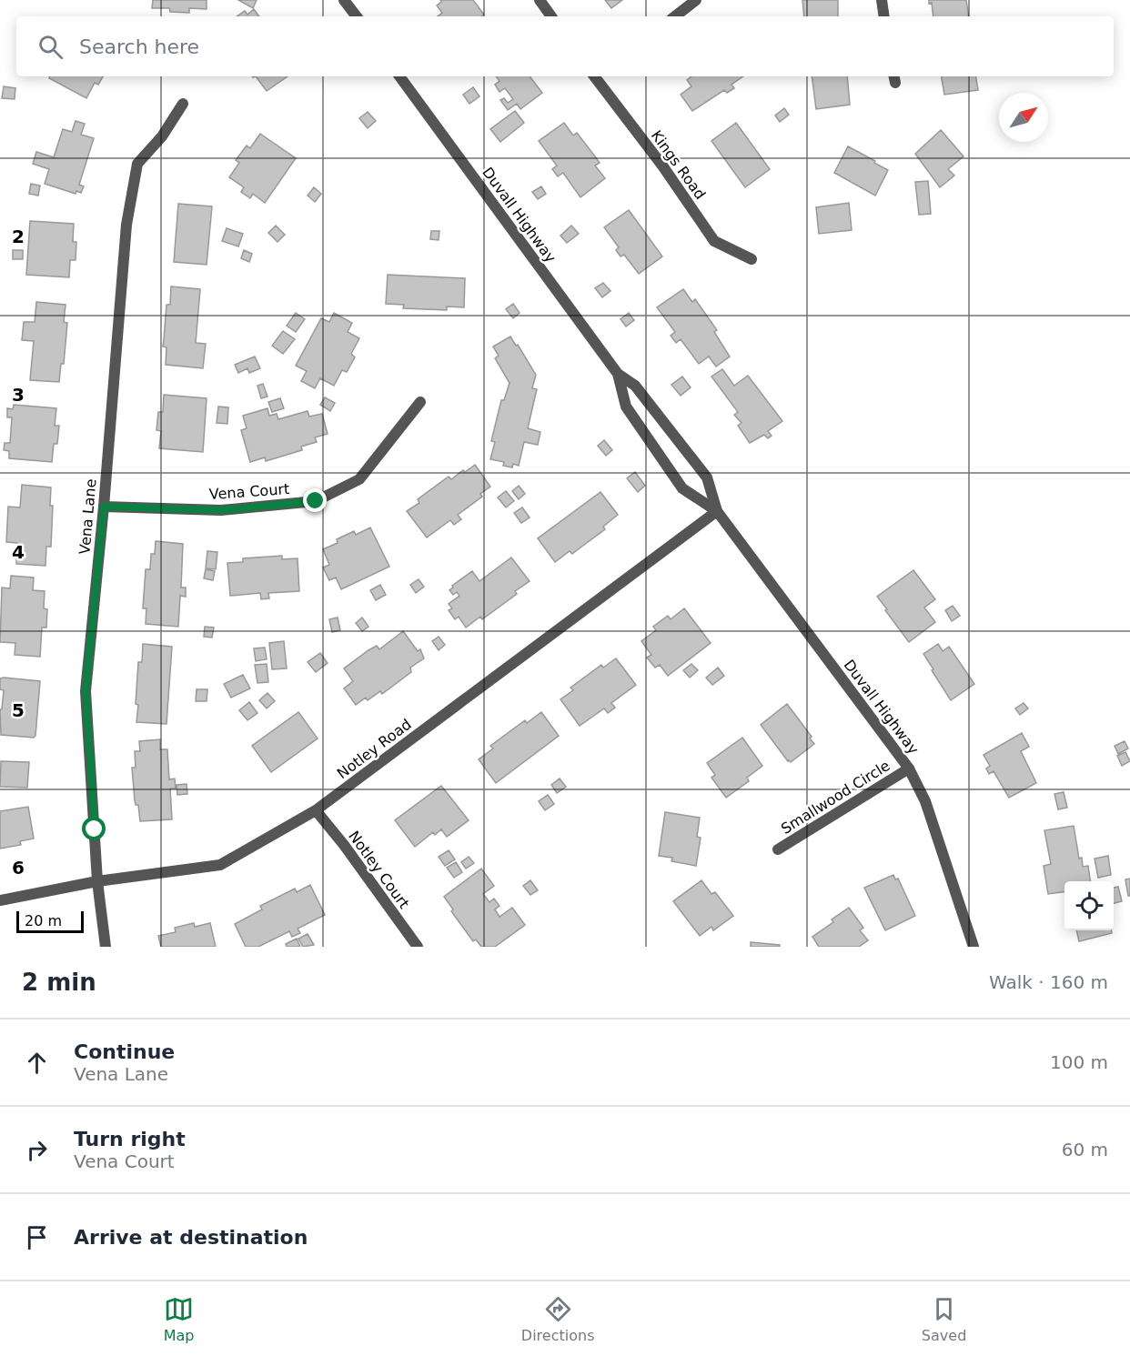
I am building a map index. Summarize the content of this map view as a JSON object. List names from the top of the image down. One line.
{"streets":{"street":["Kings Road","Duvall Highway","Vena Court","Vena Lane","Notley Road","Smallwood Circle","Notley Court"]},"crossings":[["Duvall Highway","Notley Road"],["Duvall Highway","Smallwood Circle"],["Vena Court","Vena Lane"],["Vena Lane","Notley Road"],["Notley Road","Notley Court"]],"scale_bar":"20 m","north":"top right","page":{"search":"Search here","scale":"20 m","heading":["2 min","Walk · 160 m"],"list":[["Continue","Vena Lane","100 m"],["Turn right","Vena Court","60 m"],"Arrive at destination"],"nav":["Map","Directions","Saved"]},"grid":{"rows":["2","3","4","5","6"]}}
